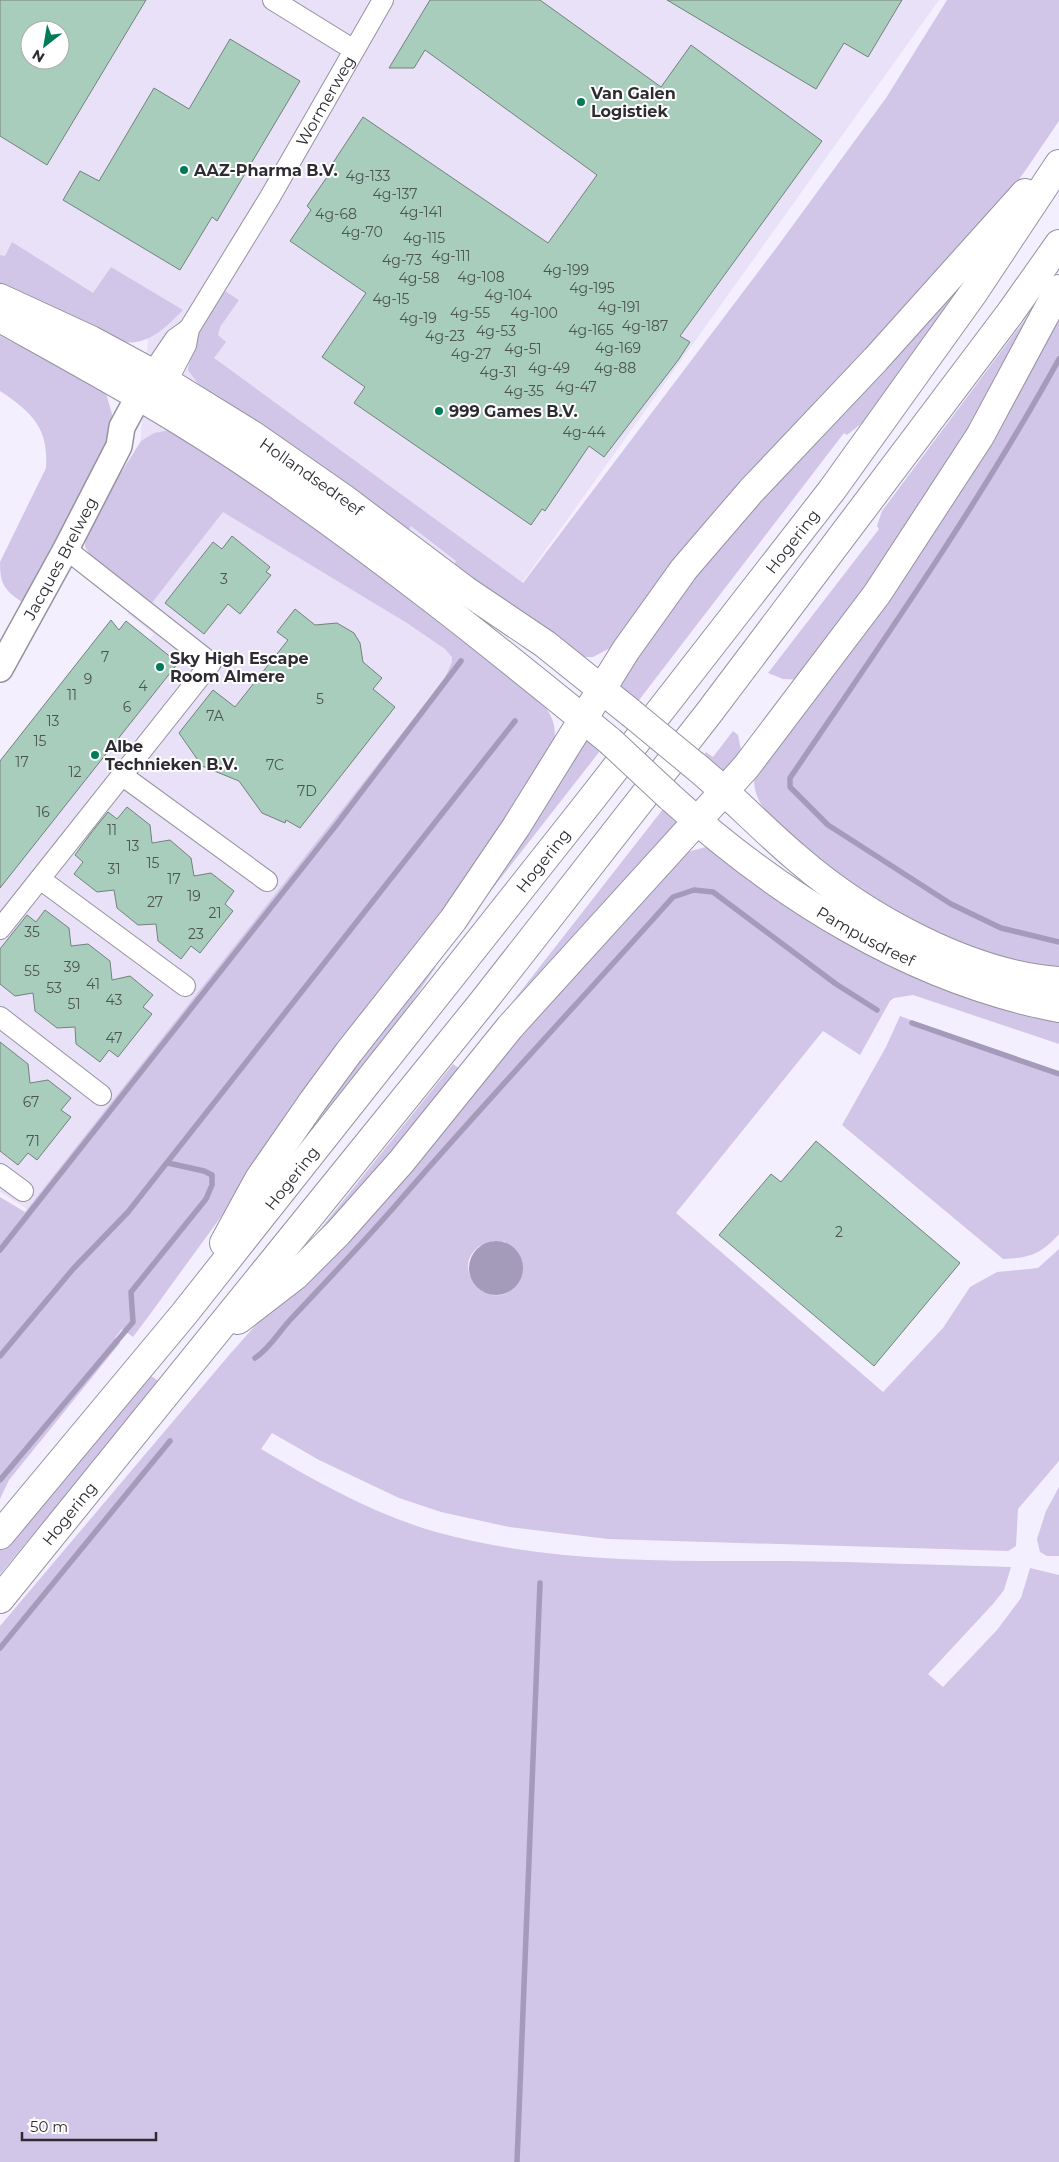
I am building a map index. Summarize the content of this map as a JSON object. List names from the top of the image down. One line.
{"streets":{"main road":["Hollandsedreef","Hogering","Pampusdreef"],"street":["Wormerweg","Jacques Brelweg"]},"crossings":[["Wormerweg","Hollandsedreef"],["Wormerweg","Jacques Brelweg"],["Hollandsedreef","Jacques Brelweg"],["Hollandsedreef","Pampusdreef"]],"places":["Van Galen Logistiek","AAZ-Pharma B.V.","999 Games B.V.","Sky High Escape Room Almere","Albe Technieken B.V."],"house_numbers":["4g-133","4g-137","4g-141","4g-68","4g-70","4g-115","4g-111","4g-73","4g-199","4g-108","4g-58","4g-195","4g-104","4g-15","4g-191","4g-55","4g-100","4g-19","4g-187","4g-165","4g-53","4g-23","4g-169","4g-51","4g-27","4g-49","4g-88","4g-31","4g-47","4g-35","4g-44","3","7","9","4","11","5","6","7A","13","15","17","7C","12","7D","16","11","13","15","31","17","19","27","21","35","23","39","55","41","53","43","51","47","67","71","2"],"scale_bar":"50 m","north":"bottom left"}
